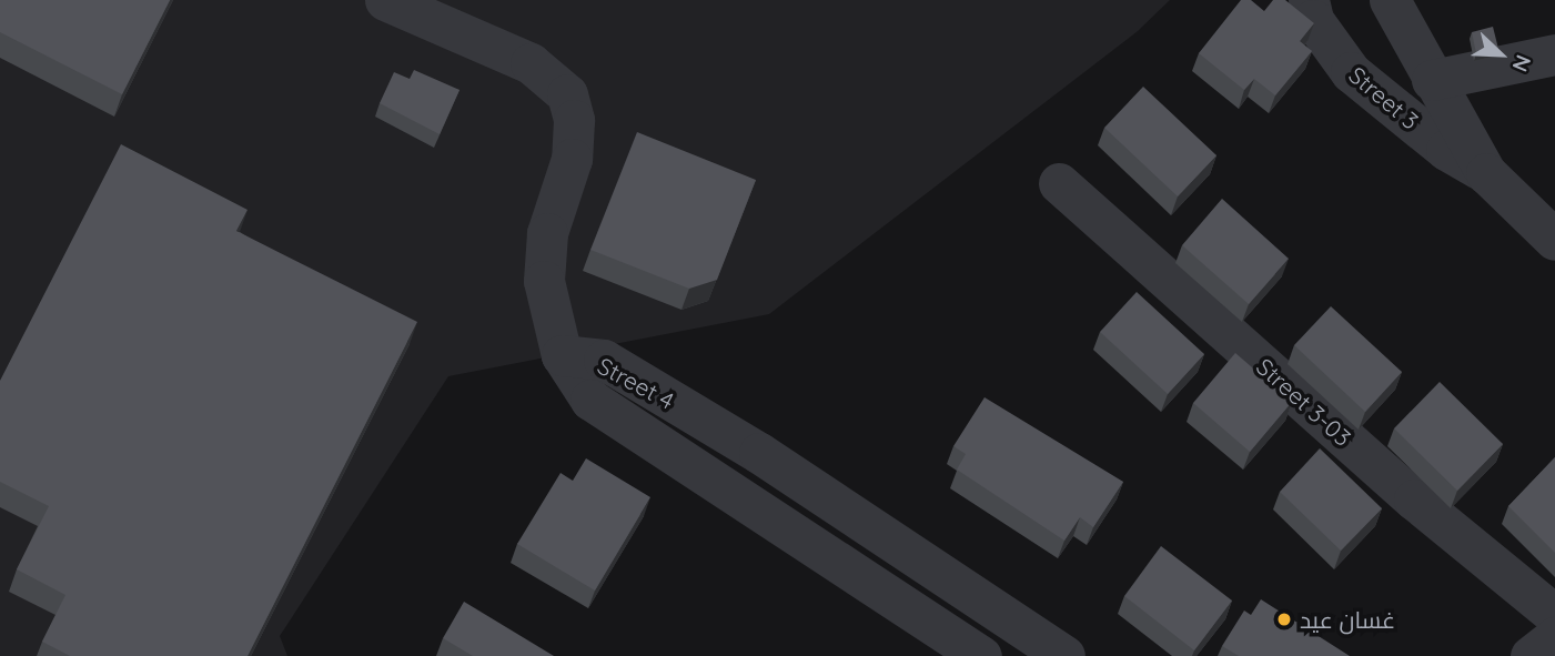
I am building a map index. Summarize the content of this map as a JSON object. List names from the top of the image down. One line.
{"streets":{"street":["Street 3","Street 4","Street 3-03"]},"places":["غسان عيد"],"north":"bottom right"}
